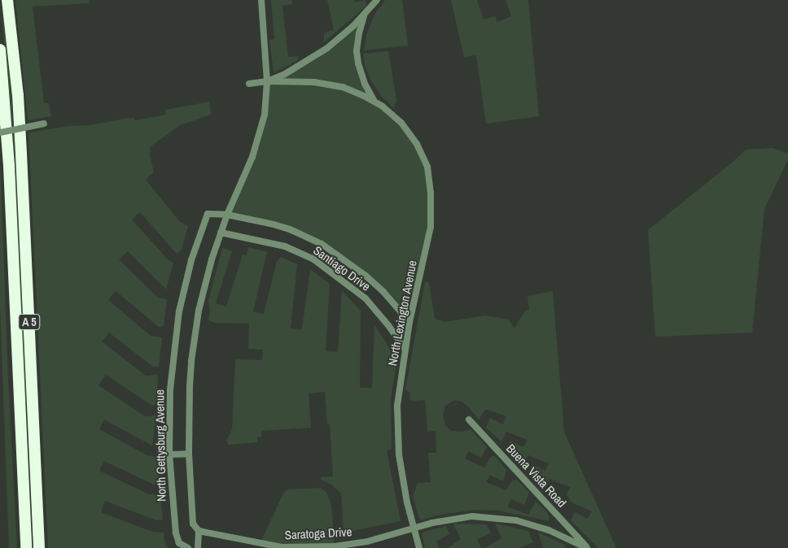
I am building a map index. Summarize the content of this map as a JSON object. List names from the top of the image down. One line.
{"streets":{"highway":["A 5"],"street":["Santiago Drive","North Lexington Avenue","North Gettysburg Avenue","Buena Vista Road","Saratoga Drive"]},"crossings":[["Santiago Drive","North Lexington Avenue"],["Santiago Drive","North Gettysburg Avenue"],["North Lexington Avenue","Saratoga Drive"],["Buena Vista Road","Saratoga Drive"]]}
